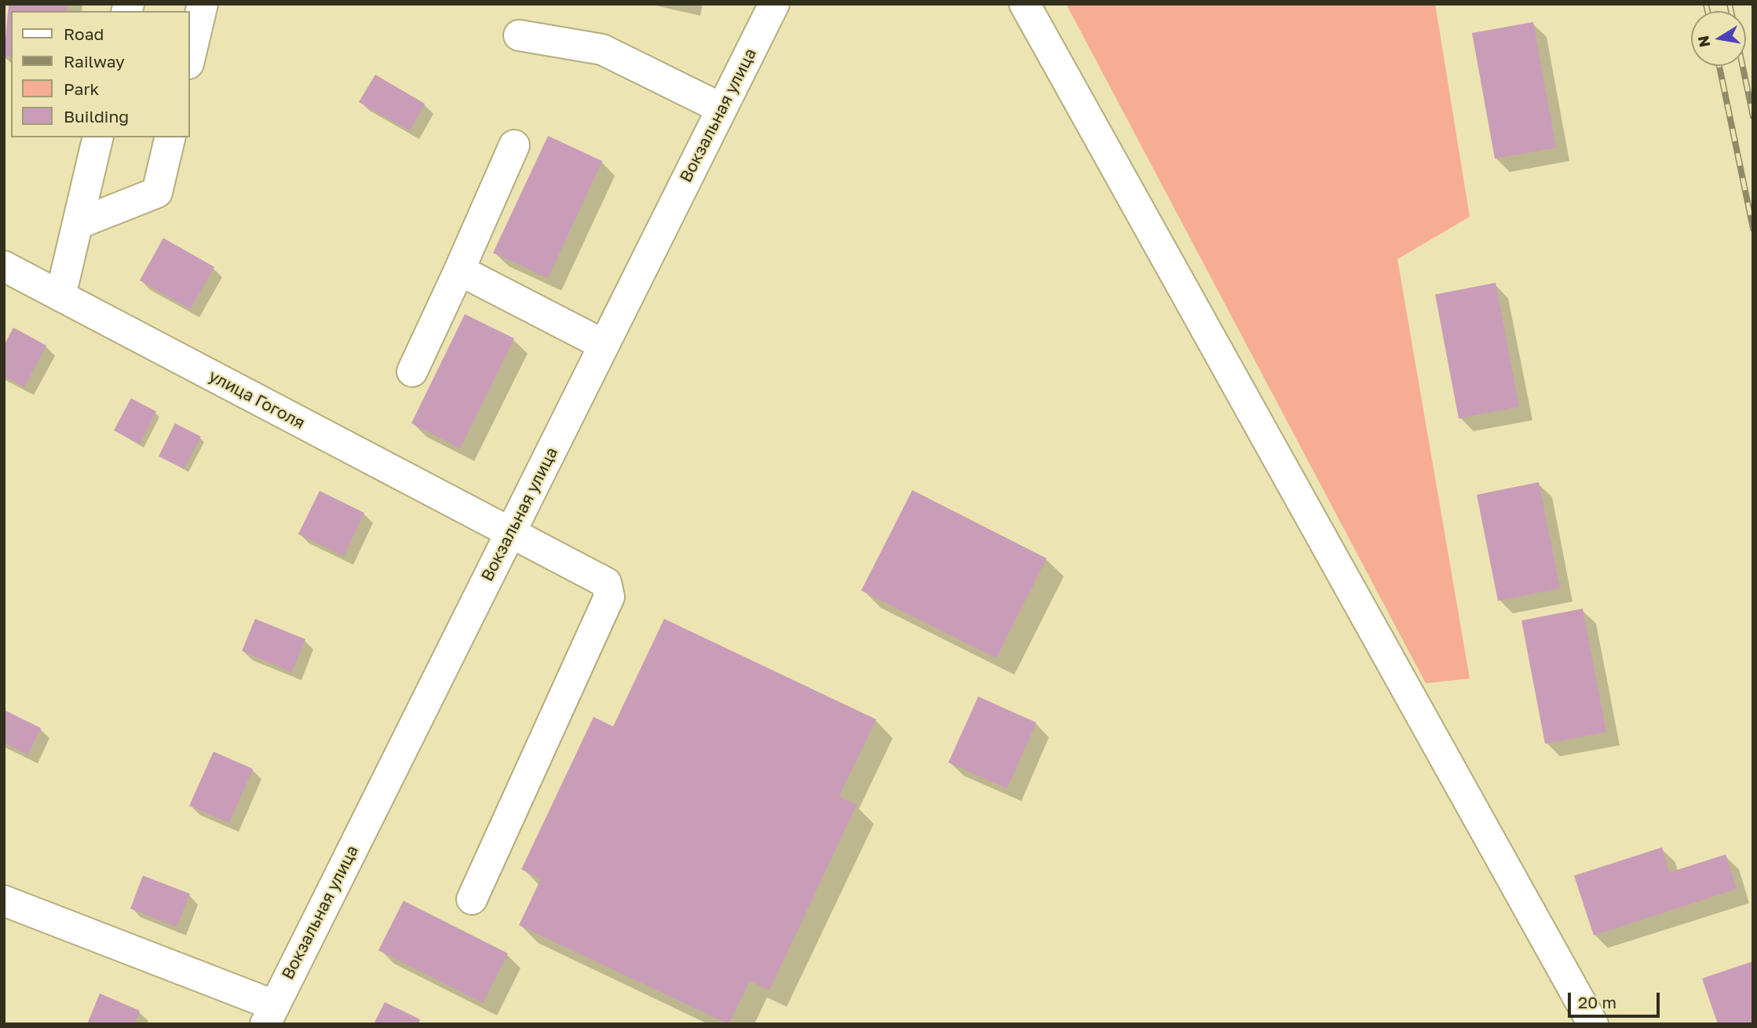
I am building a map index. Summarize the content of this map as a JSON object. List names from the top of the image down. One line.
{"streets":{"street":["Вокзальная улица","улица Гоголя"]},"crossings":[["Вокзальная улица","улица Гоголя"]],"legend":["Road","Railway","Park","Building"],"scale_bar":"20 m","north":"left"}
